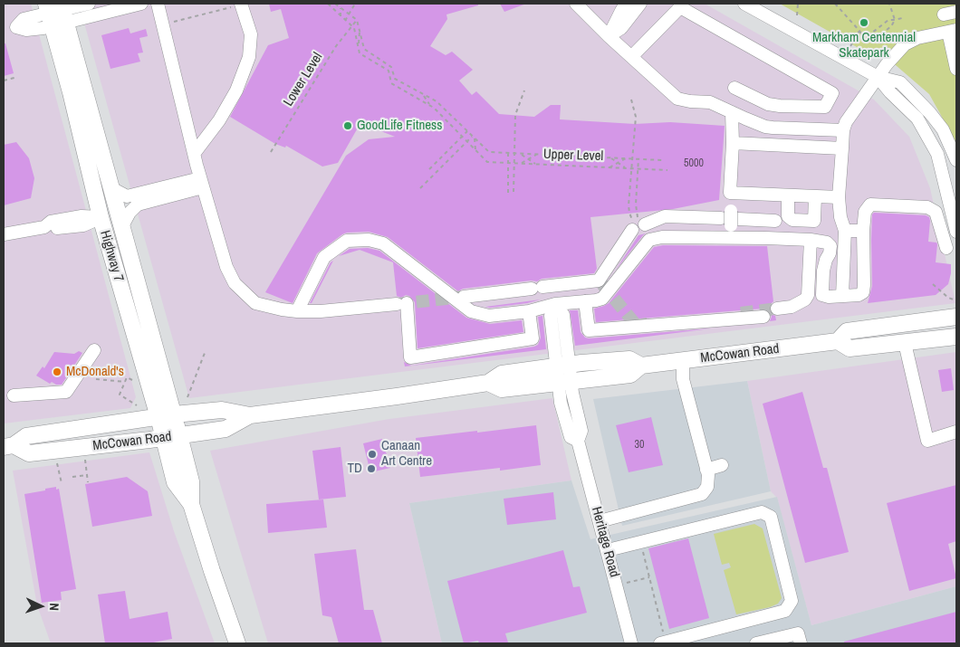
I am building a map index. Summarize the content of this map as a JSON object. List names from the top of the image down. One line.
{"streets":{"main road":["Highway 7","McCowan Road"],"street":["Heritage Road"],"path":["Lower Level","Upper Level"]},"crossings":[["Highway 7","McCowan Road"],["McCowan Road","Heritage Road"]],"places":["Markham Centennial Skatepark","GoodLife Fitness","McDonald's","Canaan Art Centre","TD"],"house_numbers":["5000","30"],"north":"right"}
